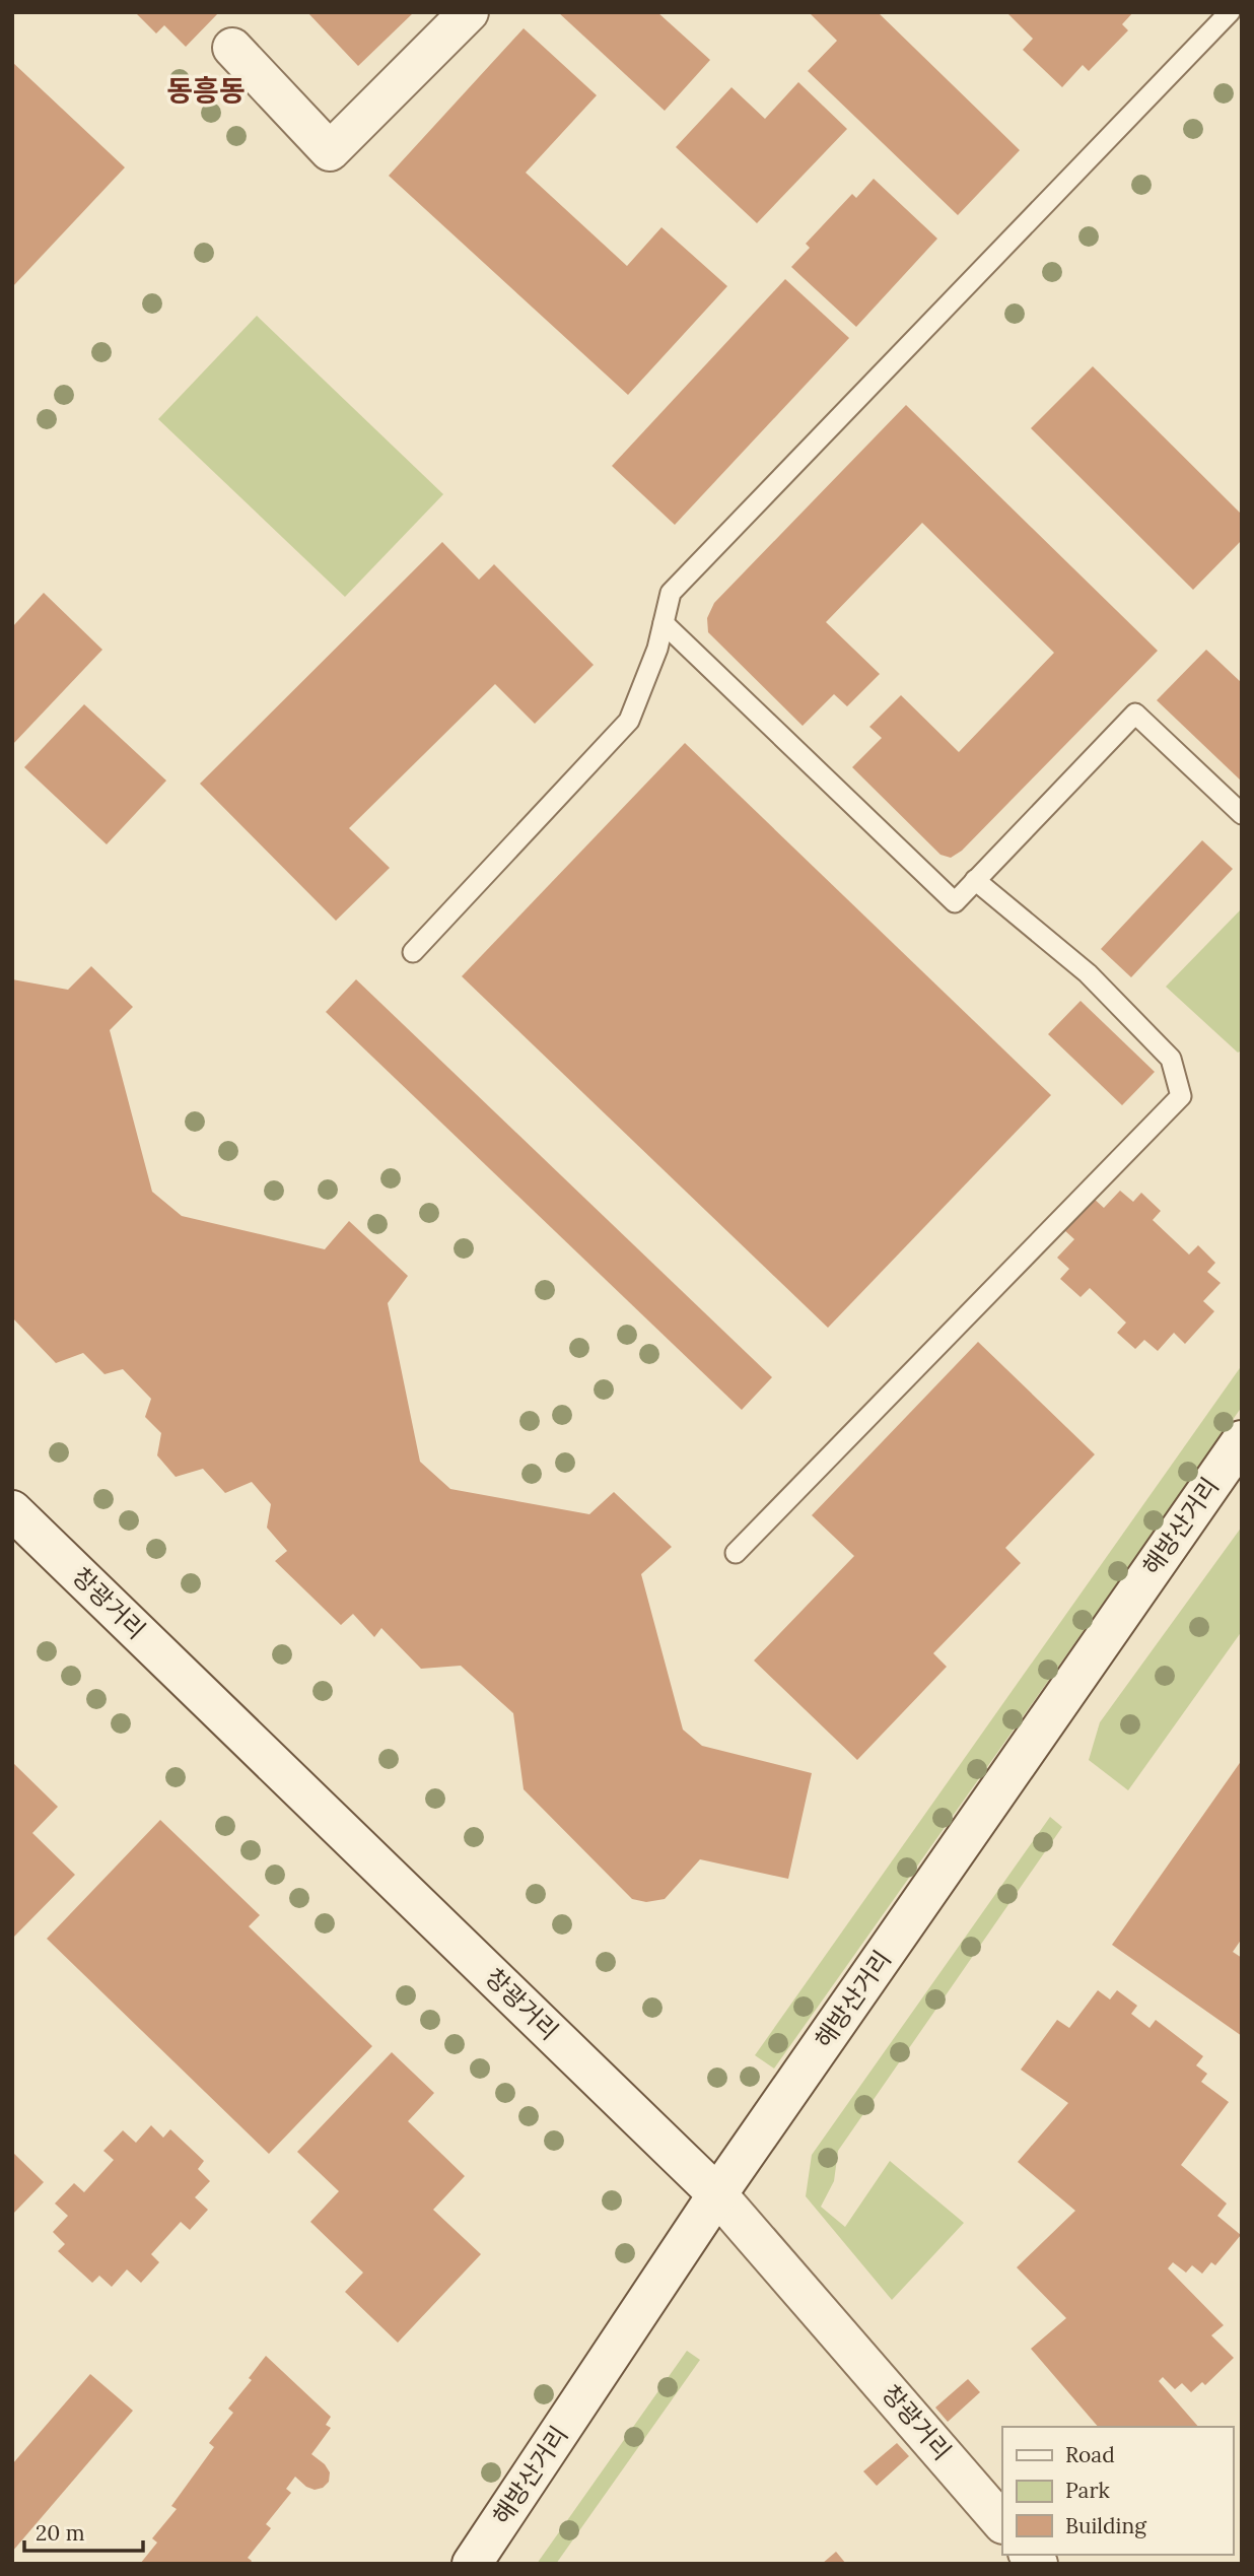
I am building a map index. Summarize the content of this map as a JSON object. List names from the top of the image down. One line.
{"streets":{"main road":["해방산거리","창광거리"]},"crossings":[["해방산거리","창광거리"]],"districts":["동흥동"],"legend":["Road","Park","Building"],"scale_bar":"20 m"}
